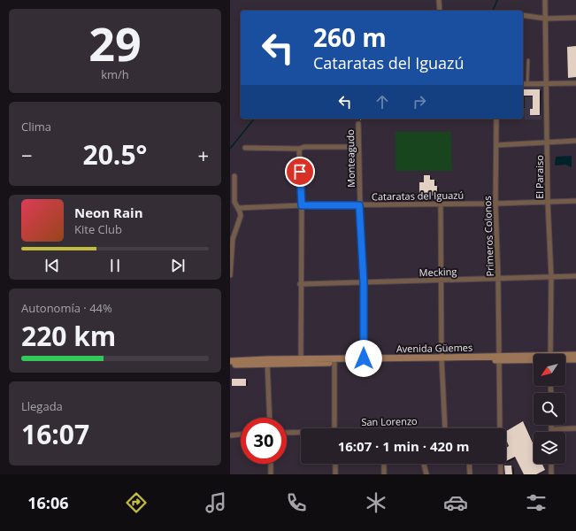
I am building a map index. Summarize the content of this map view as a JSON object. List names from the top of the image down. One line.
{"streets":{"main road":["Avenida Güemes"],"street":["Monteagudo","El Paraiso","Cataratas del Iguazú","Primeros Colonos","Mecking","San Lorenzo"]},"crossings":[["Monteagudo","Cataratas del Iguazú"],["Monteagudo","Mecking"],["Monteagudo","Avenida Güemes"],["El Paraiso","Cataratas del Iguazú"],["El Paraiso","Mecking"],["Cataratas del Iguazú","Primeros Colonos"],["Primeros Colonos","Mecking"],["Primeros Colonos","Avenida Güemes"]],"north":"bottom left","page":{"tile":[["29","km/h"],"Clima",["Autonomía · 44%","220 km"],["Llegada","16:07"]],"turn":["260 m","Cataratas del Iguazú"],"heat":["−","20.5°","+"],"song":["Neon Rain","Kite Club"],"limit":"30","trip":"16:07 · 1 min · 420 m","tabs":"16:06"}}
